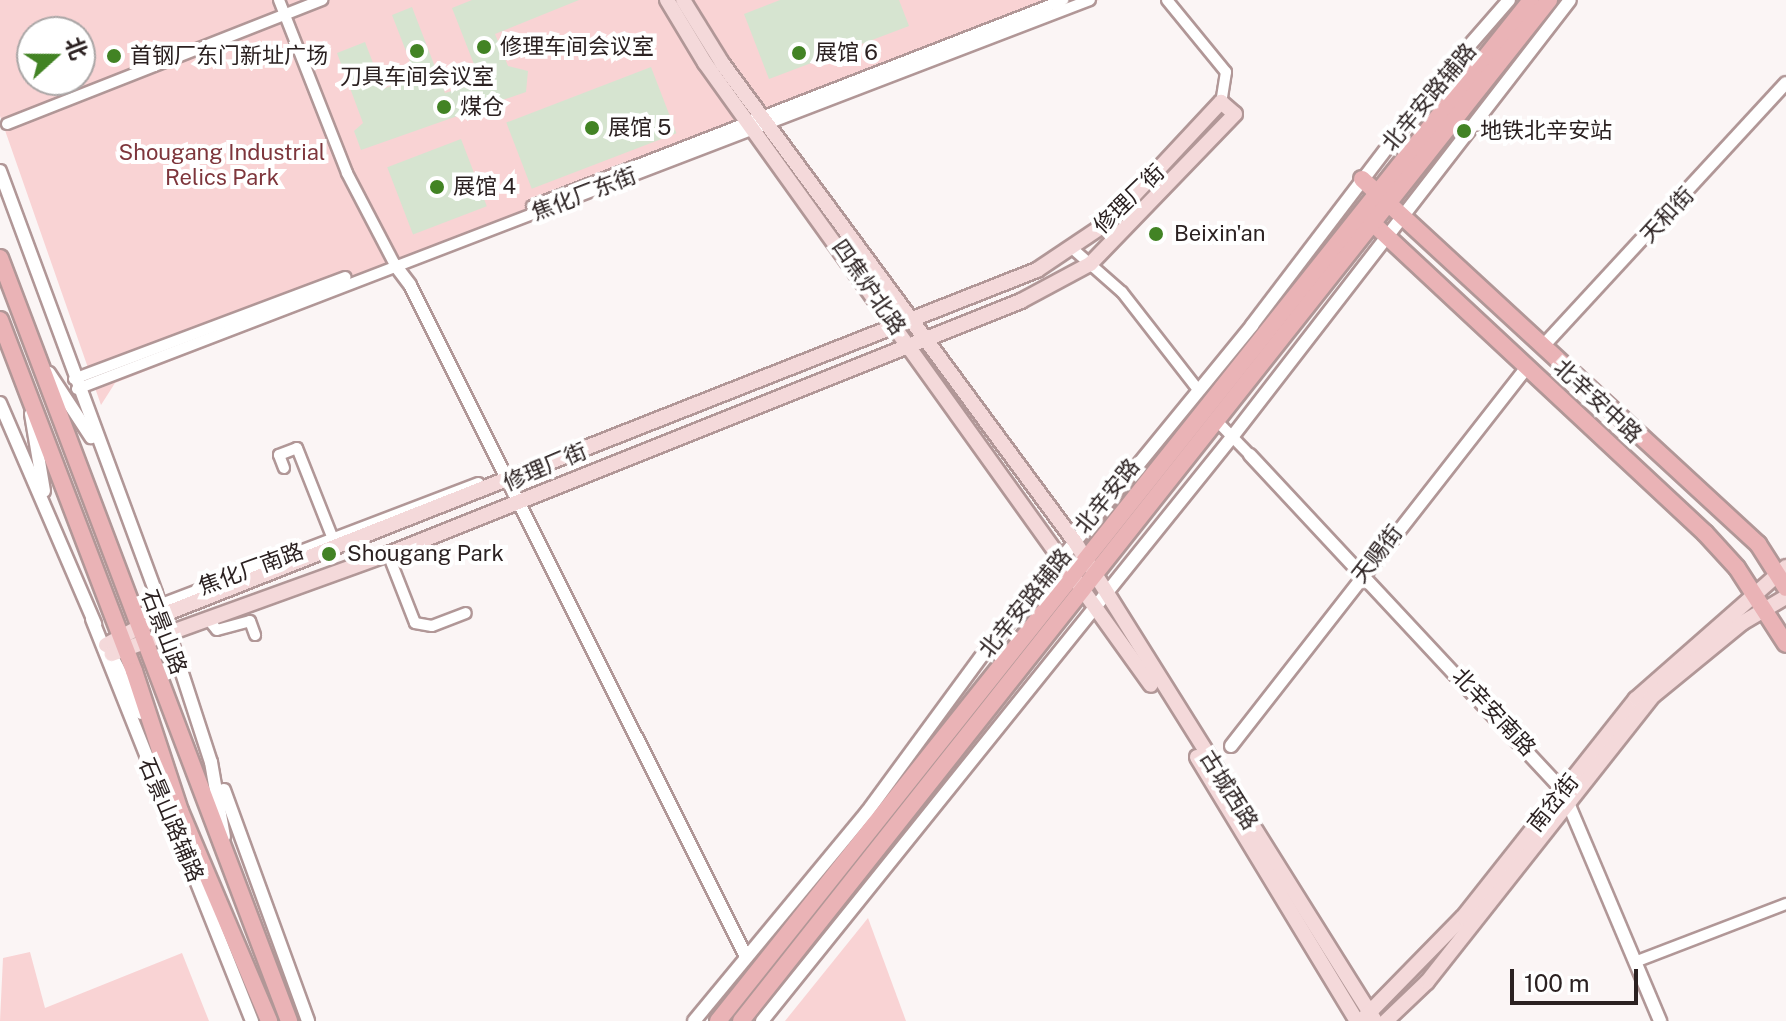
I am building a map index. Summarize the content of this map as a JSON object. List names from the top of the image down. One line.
{"streets":{"main road":["修理厂街","四焦炉北路","北辛安中路","北辛安路","石景山路","古城西路","南岔街"],"street":["北辛安路辅路","焦化厂东街","天和街","天赐街","焦化厂南路","北辛安南路","石景山路辅路"]},"crossings":[["北辛安路辅路","四焦炉北路"],["北辛安路辅路","北辛安中路"],["北辛安路辅路","北辛安路"],["焦化厂东街","四焦炉北路"],["修理厂街","四焦炉北路"],["修理厂街","焦化厂南路"],["修理厂街","石景山路"],["天和街","北辛安中路"],["四焦炉北路","北辛安路"],["四焦炉北路","古城西路"],["北辛安中路","北辛安路"],["北辛安中路","天赐街"],["北辛安中路","南岔街"],["北辛安路","古城西路"],["天赐街","北辛安南路"],["石景山路","石景山路辅路"],["北辛安南路","南岔街"],["古城西路","南岔街"]],"parks":["Shougang Industrial Relics Park"],"places":["修理车间会议室","刀具车间会议室","展馆 6","首钢厂东门新址广场","煤仓","展馆 5","地铁北辛安站","展馆 4","Beixin'an","Shougang Park"],"scale_bar":"100 m","north":"right"}
